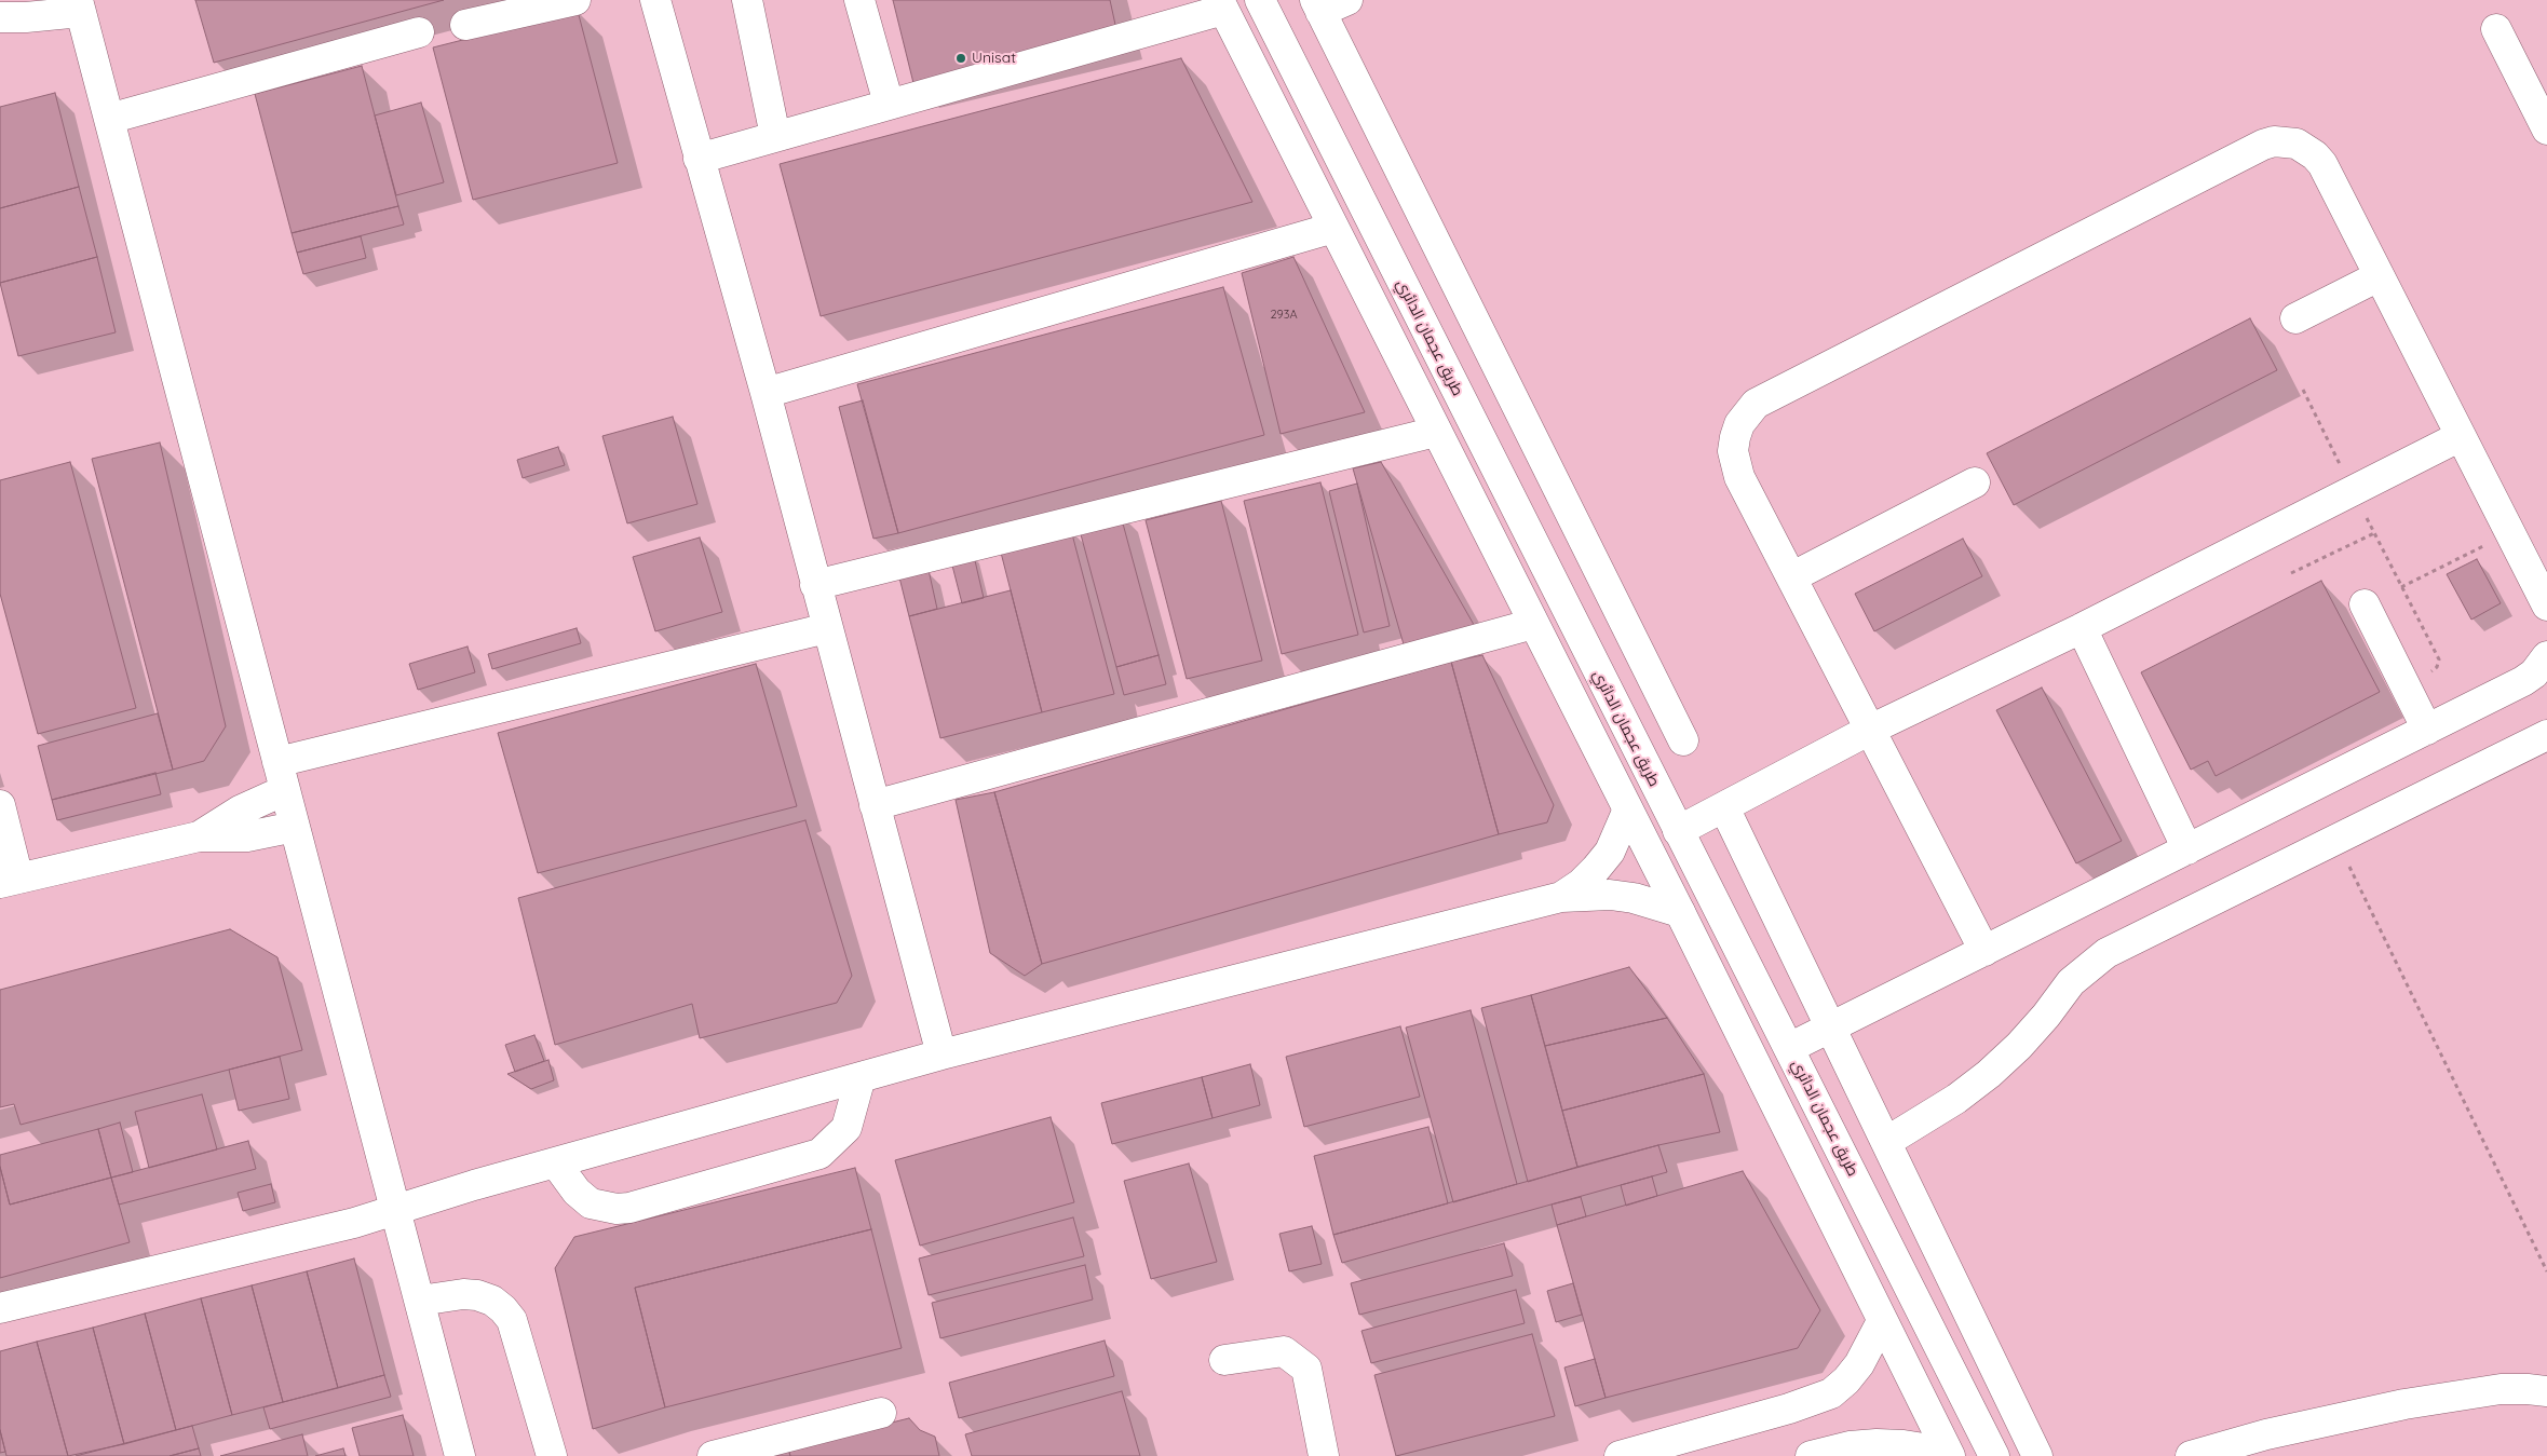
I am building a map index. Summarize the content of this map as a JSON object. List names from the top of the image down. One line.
{"streets":{"main road":["طريق عجمان الدائري"]},"places":["Unisat"],"house_numbers":["293A"]}
